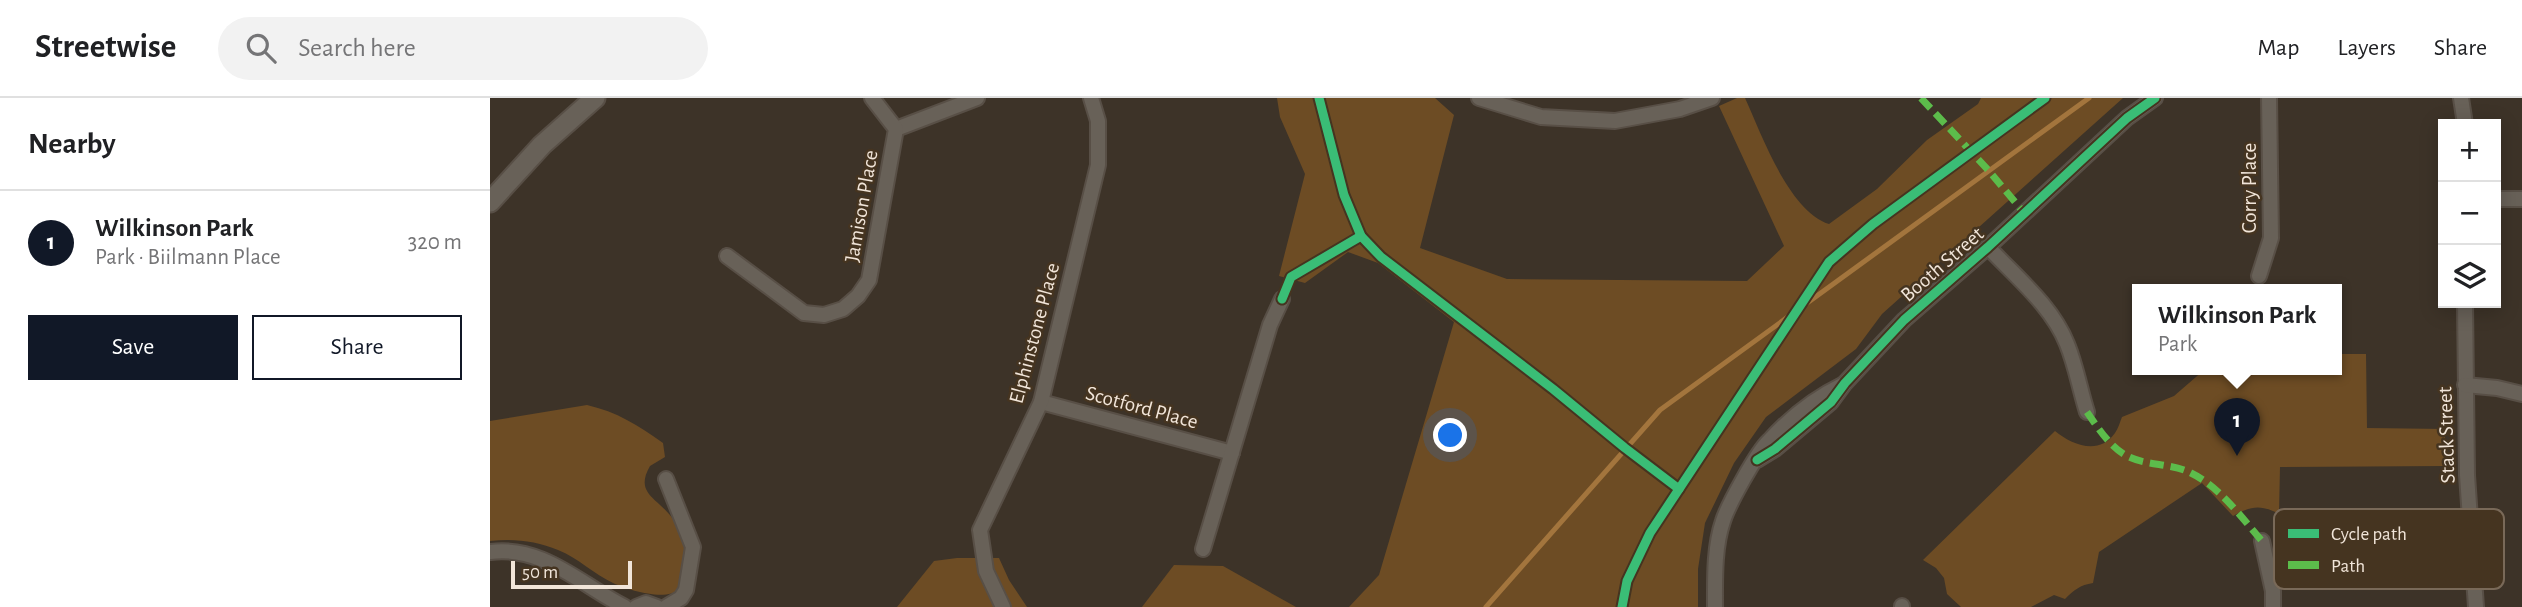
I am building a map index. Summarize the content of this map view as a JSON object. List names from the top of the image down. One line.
{"streets":{"street":["Corry Place","Jamison Place","Booth Street","Elphinstone Place","Scotford Place","Stack Street"]},"crossings":[["Elphinstone Place","Scotford Place"]],"legend":["Cycle path","Path"],"scale_bar":"50 m","page":{"header":"Streetwise","search":"Search here","nav":["Map","Layers","Share"],"heading":"Nearby","map_buttons":["+","−"],"list":[{"mark":"1","name":"Wilkinson Park","note":"Park · Biilmann Place","value":"320 m"}],"popup":["Wilkinson Park","Park"],"buttons":["Save","Share"],"pins":"1","scale":"50 m"}}
